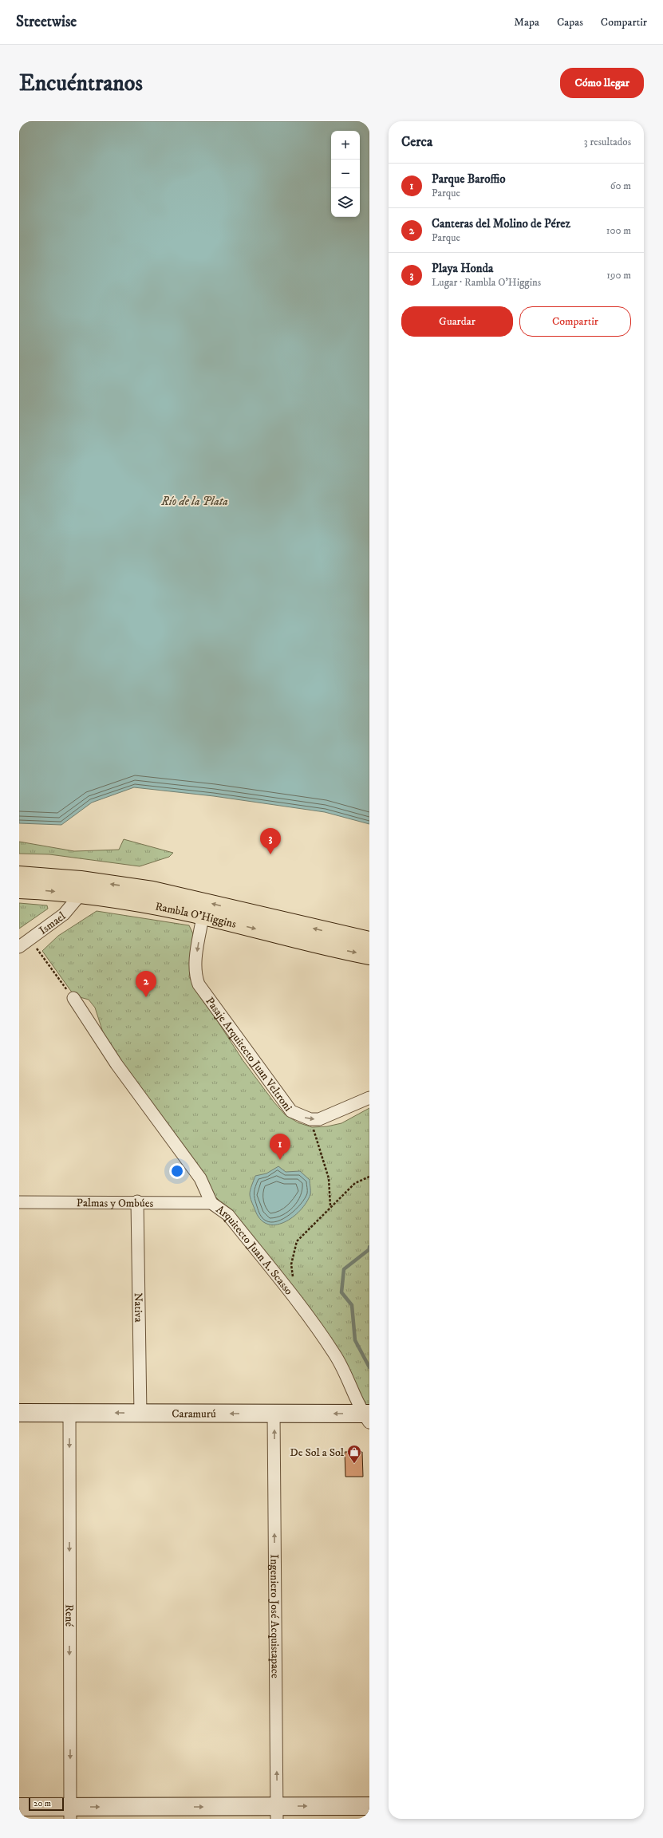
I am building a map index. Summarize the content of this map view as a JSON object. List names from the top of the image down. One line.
{"streets":{"main road":["Rambla O'Higgins","Caramurú"],"street":["Ismael","Pasaje Arquitecto Juan Veltroni","Palmas y Ombúes","Arquitecto Juan A. Scasso","Nativa","René","Ingeniero José Acquistapace"]},"crossings":[["Rambla O'Higgins","Ismael"],["Rambla O'Higgins","Pasaje Arquitecto Juan Veltroni"],["Palmas y Ombúes","Arquitecto Juan A. Scasso"],["Palmas y Ombúes","Nativa"],["Arquitecto Juan A. Scasso","Caramurú"],["Nativa","Caramurú"],["Caramurú","René"],["Caramurú","Ingeniero José Acquistapace"]],"one_way":["Pasaje Arquitecto Juan Veltroni","Caramurú","René","Ingeniero José Acquistapace"],"water":["Río de la Plata"],"places":{"shop":["De Sol a Sol"]},"scale_bar":"20 m","page":{"header":"Streetwise","nav":["Mapa","Capas","Compartir"],"buttons":["Cómo llegar",["Guardar","Compartir"]],"title":"Encuéntranos","heading":["Cerca","3 resultados"],"map_buttons":["+","−"],"list":[{"mark":"1","name":"Parque Baroffio","note":"Parque","value":"60 m"},{"mark":"2","name":"Canteras del Molino de Pérez","note":"Parque","value":"100 m"},{"mark":"3","name":"Playa Honda","note":"Lugar · Rambla O'Higgins","value":"190 m"}],"pins":["3","2","1"],"scale":"20 m"}}
